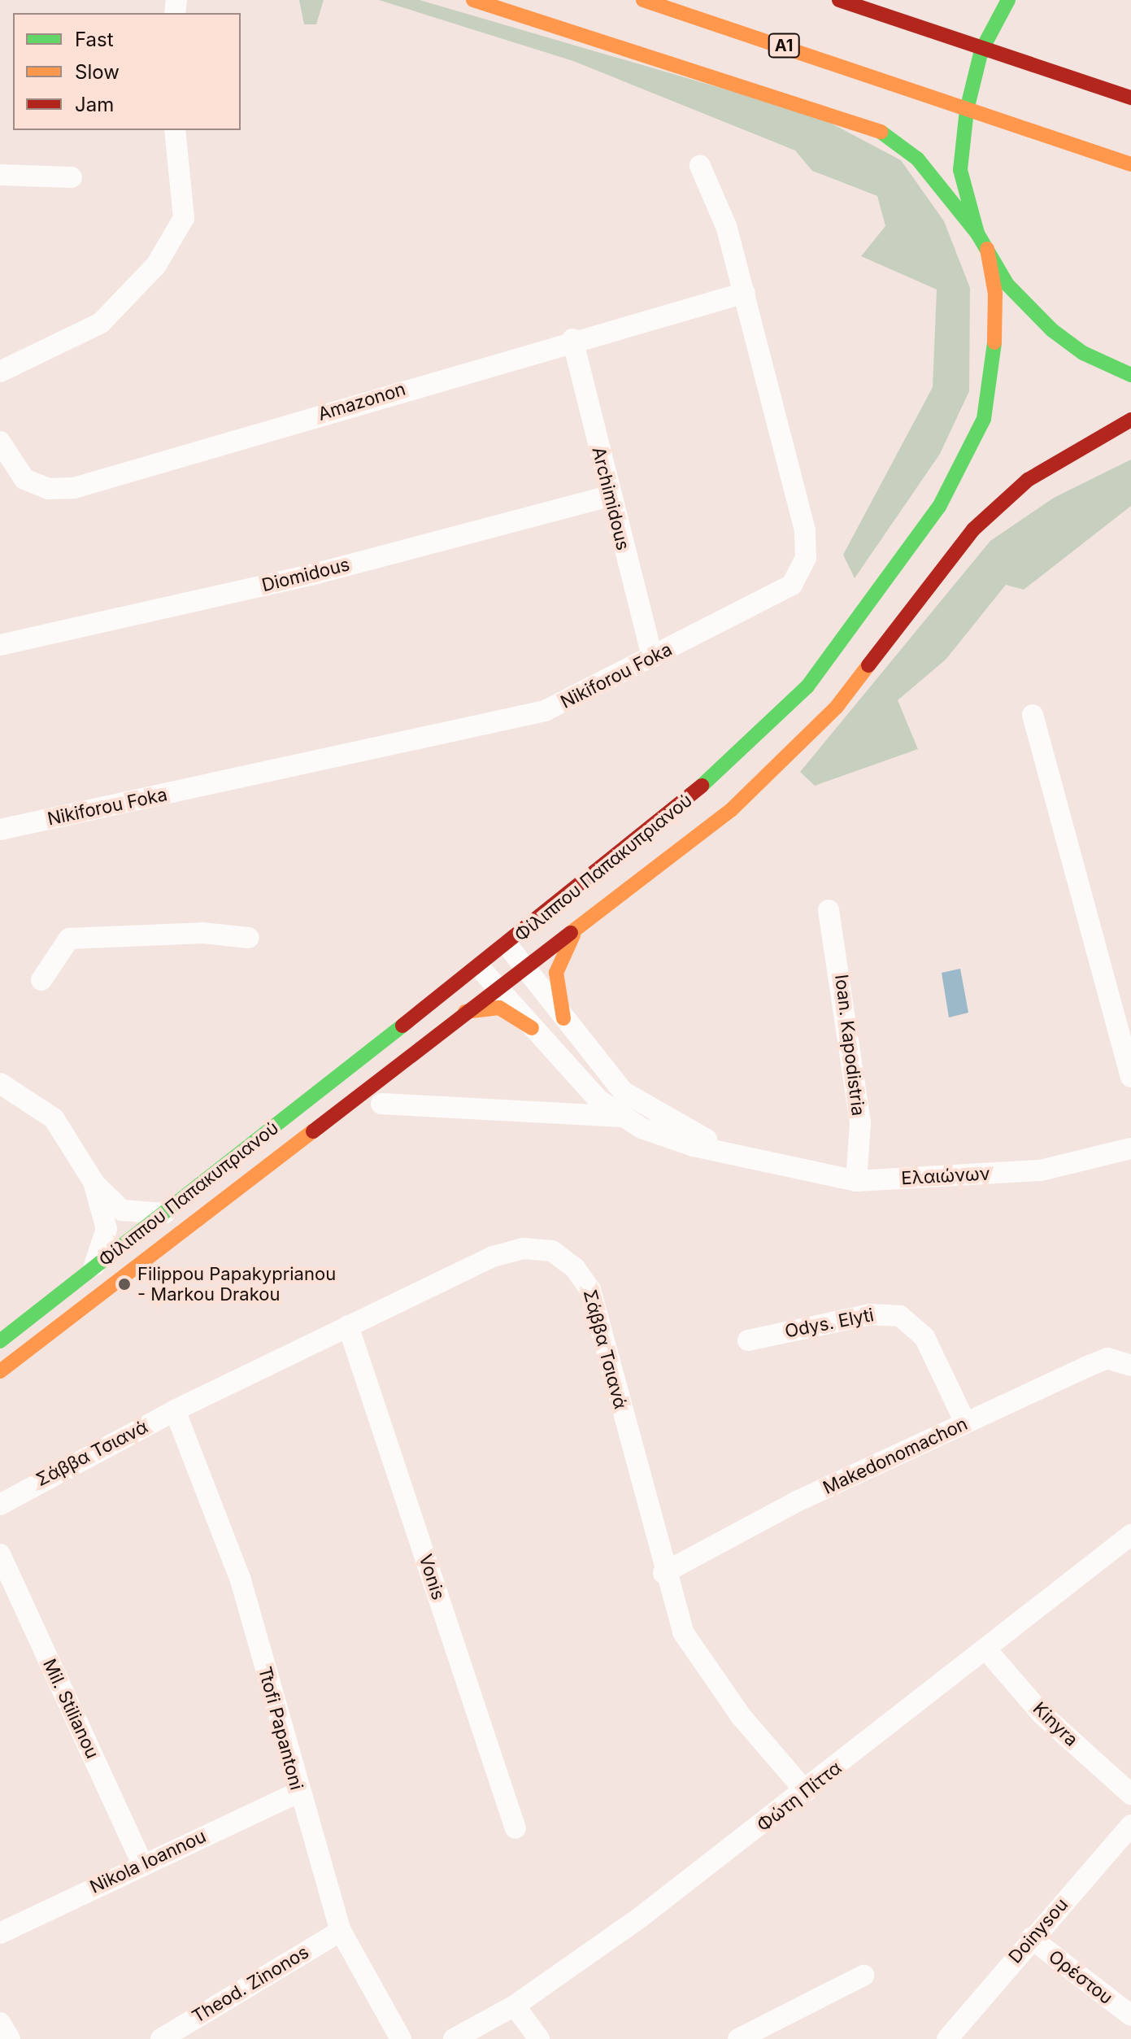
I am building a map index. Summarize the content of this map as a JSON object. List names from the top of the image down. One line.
{"streets":{"main road":["A1","Φίλιππου Παπακυπριανού"],"street":["Amazonon","Archimidous","Diomidous","Nikiforou Foka","Ioan. Kapodistria","Ελαιώνων","Odys. Elyti","Σάββα Τσιανά","Makedonomachon","Vonis","Mil. Stilianou","Kinyra","Ttofi Papantoni","Φώτη Πίττα","Nikola Ioannou","Doinysou","Ορέστου","Theod. Zinonos"]},"crossings":[["Amazonon","Archimidous"],["Amazonon","Nikiforou Foka"],["Archimidous","Diomidous"],["Archimidous","Nikiforou Foka"],["Φίλιππου Παπακυπριανού","Ελαιώνων"],["Ioan. Kapodistria","Ελαιώνων"],["Odys. Elyti","Makedonomachon"],["Σάββα Τσιανά","Makedonomachon"],["Σάββα Τσιανά","Vonis"],["Σάββα Τσιανά","Ttofi Papantoni"],["Σάββα Τσιανά","Φώτη Πίττα"],["Mil. Stilianou","Nikola Ioannou"],["Kinyra","Φώτη Πίττα"],["Ttofi Papantoni","Nikola Ioannou"],["Ttofi Papantoni","Theod. Zinonos"],["Doinysou","Ορέστου"]],"places":["Filippou Papakyprianou - Markou Drakou"],"legend":["Fast","Slow","Jam"]}
